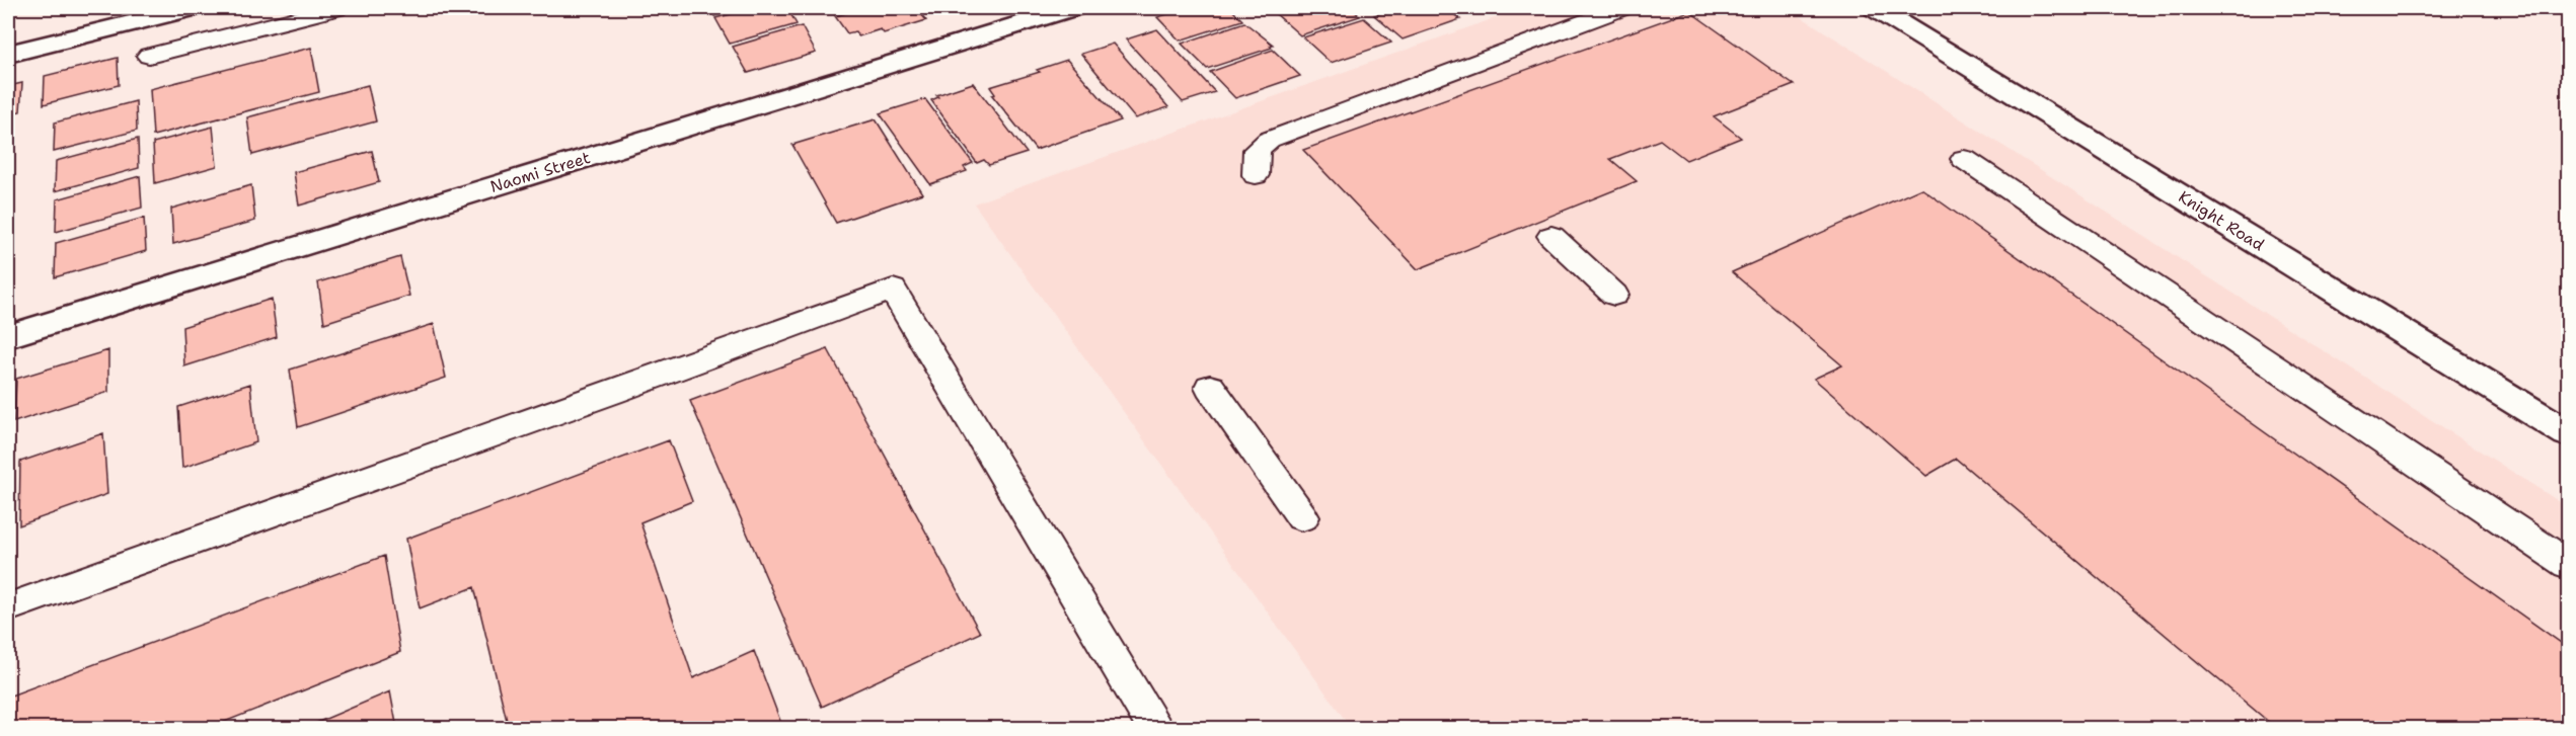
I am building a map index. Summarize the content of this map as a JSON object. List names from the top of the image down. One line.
{"streets":{"street":["Naomi Street","Knight Road"]}}
